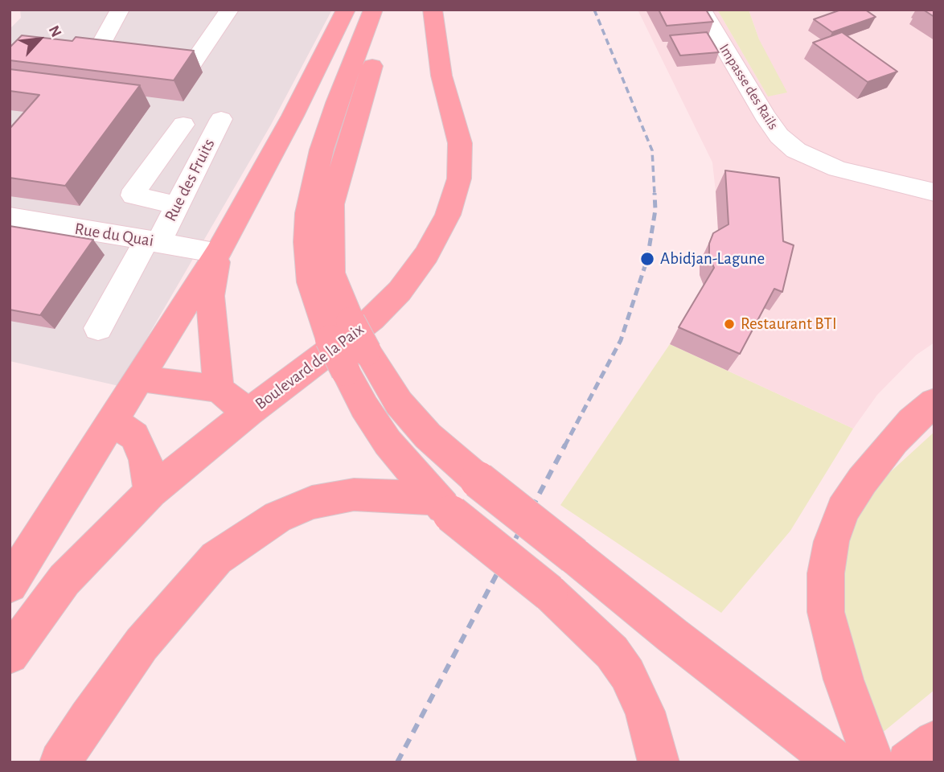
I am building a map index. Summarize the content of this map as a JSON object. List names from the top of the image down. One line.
{"streets":{"main road":["Boulevard de la Paix"],"street":["Impasse des Rails","Rue des Fruits","Rue du Quai"]},"crossings":[["Rue des Fruits","Rue du Quai"]],"places":["Abidjan-Lagune","Restaurant BTI"],"north":"top right"}
